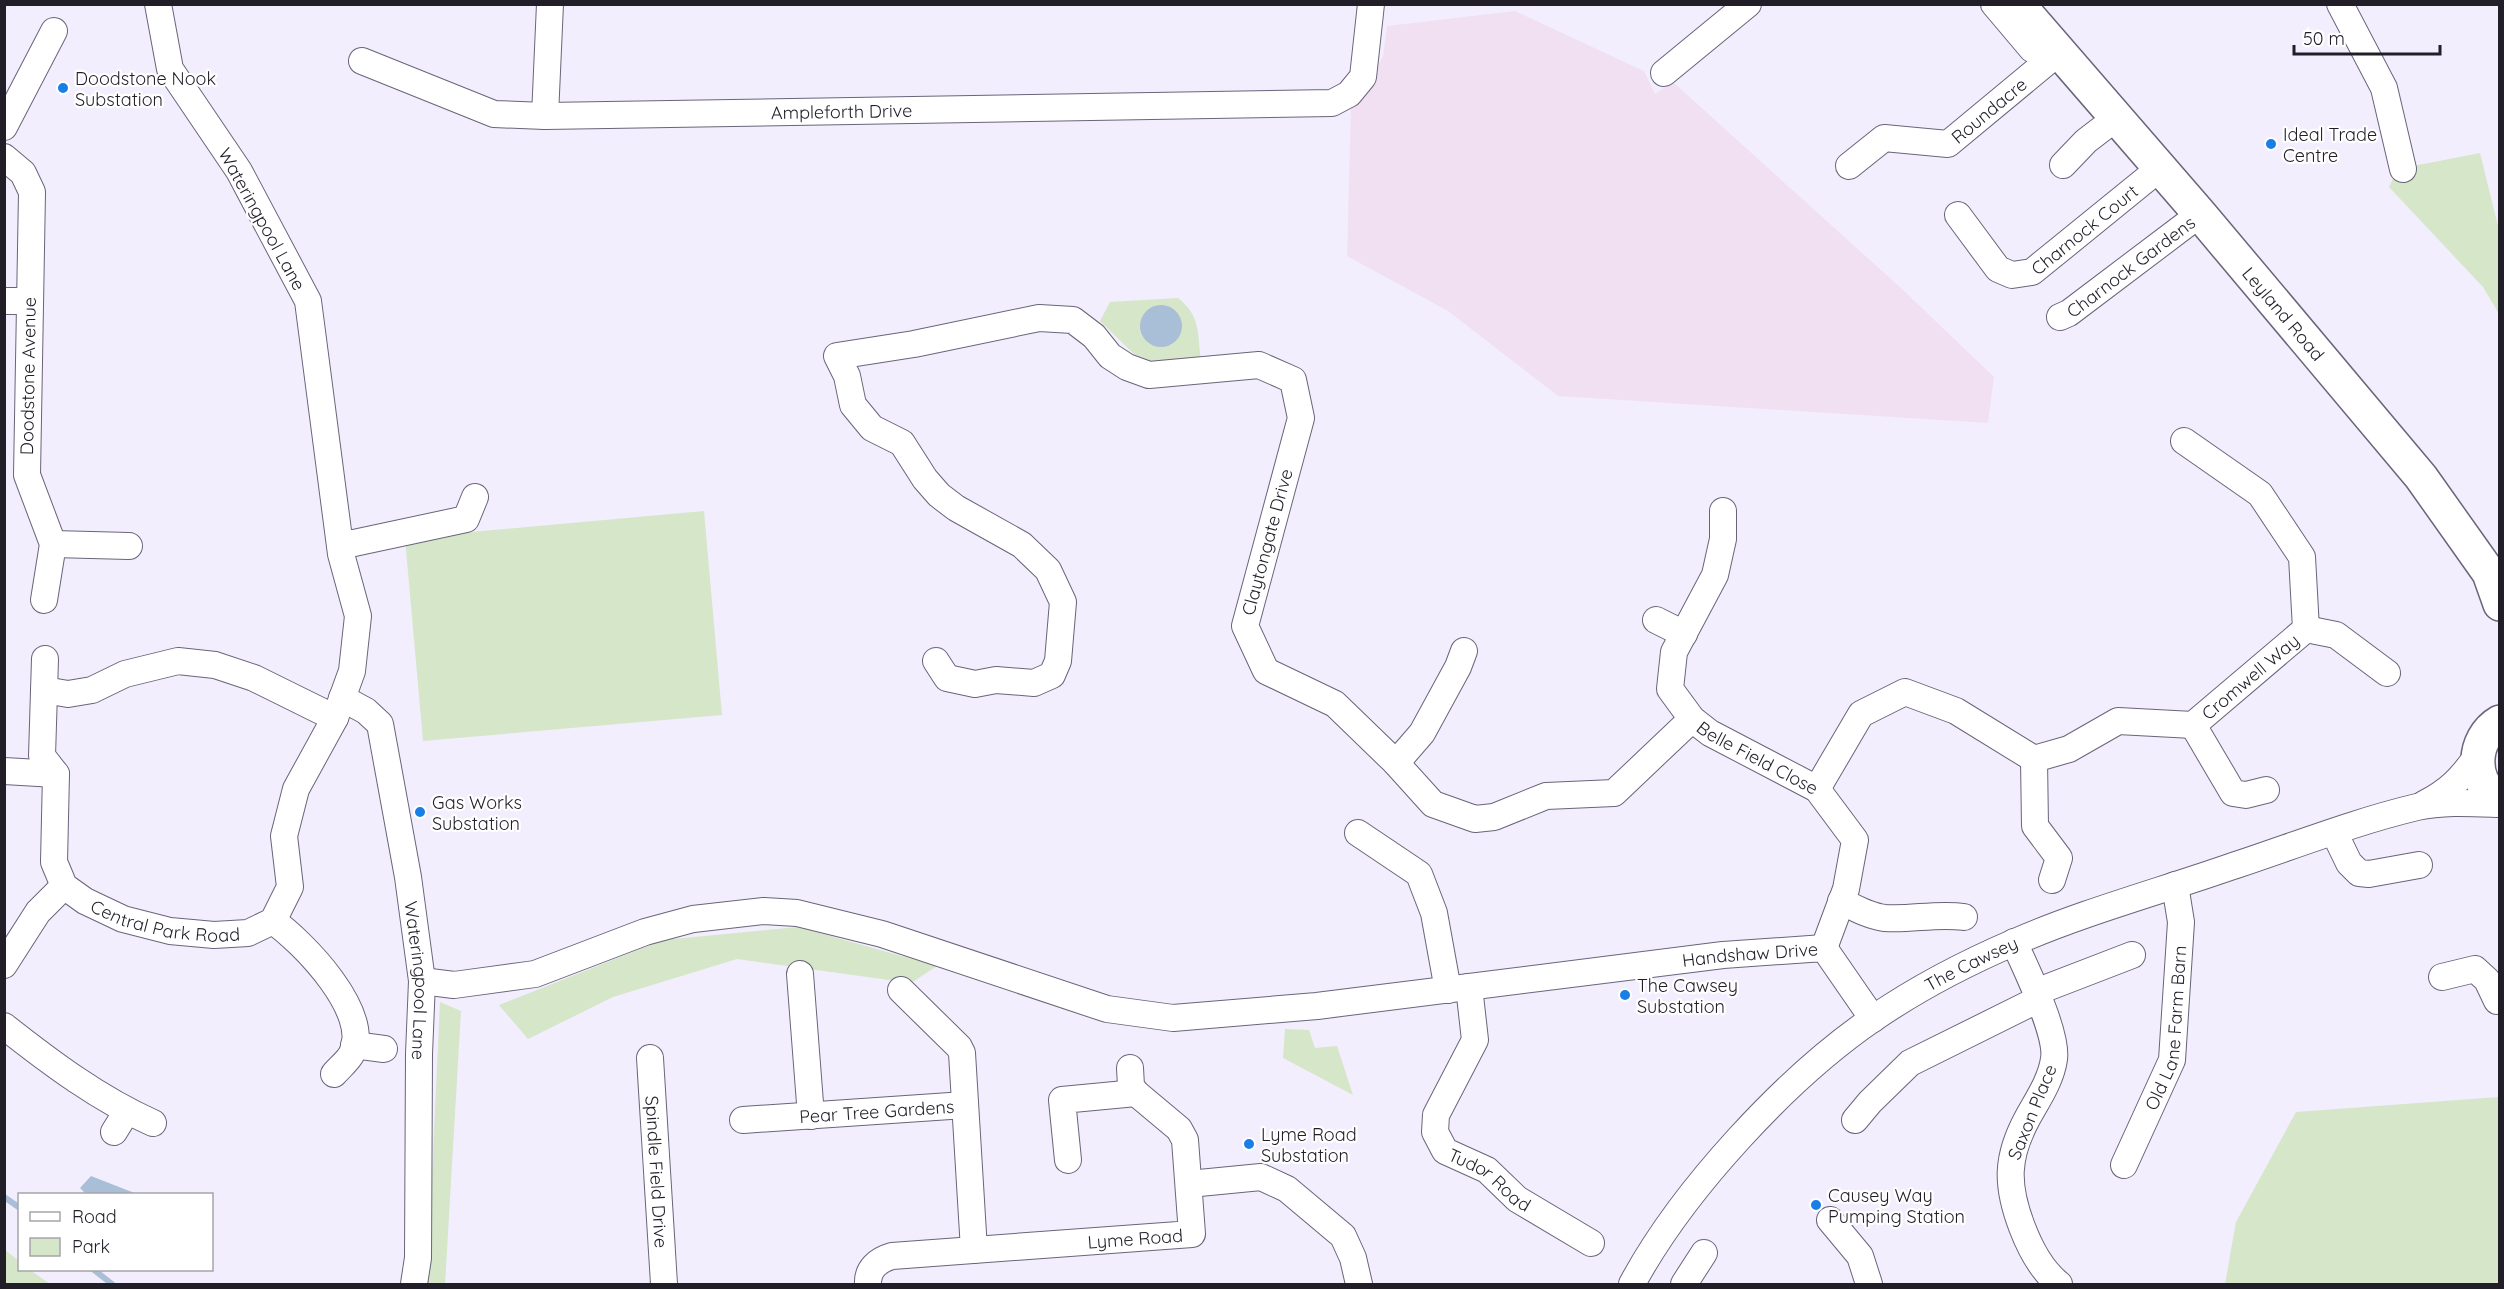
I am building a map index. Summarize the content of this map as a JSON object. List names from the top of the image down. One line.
{"streets":{"main road":["Leyland Road"],"street":["Roundacre","Ampleforth Drive","Wateringpool Lane","Charnock Court","Charnock Gardens","Doodstone Avenue","Claytongate Drive","Cromwell Way","Belle Field Close","Central Park Road","Handshaw Drive","The Cawsey","Old Lane Farm Barn","Pear Tree Gardens","Saxon Place","Spindle Field Drive","Tudor Road","Lyme Road"]},"crossings":[["Roundacre","Leyland Road"],["Wateringpool Lane","Handshaw Drive"],["Charnock Court","Leyland Road"],["Charnock Gardens","Leyland Road"],["Claytongate Drive","Belle Field Close"],["Belle Field Close","Handshaw Drive"],["Handshaw Drive","The Cawsey"],["Handshaw Drive","Tudor Road"],["The Cawsey","Old Lane Farm Barn"],["The Cawsey","Saxon Place"],["Pear Tree Gardens","Lyme Road"]],"places":["Doodstone Nook Substation","Ideal Trade Centre","Gas Works Substation","The Cawsey Substation","Lyme Road Substation","Causey Way Pumping Station"],"legend":["Road","Park"],"scale_bar":"50 m"}
